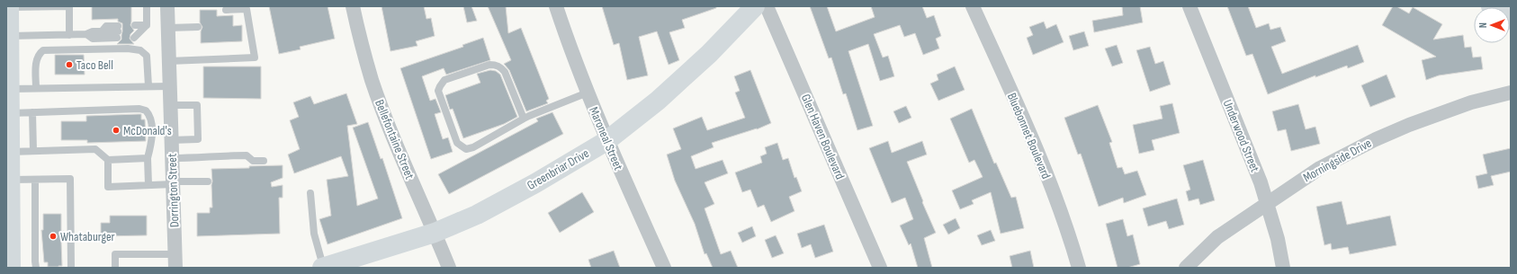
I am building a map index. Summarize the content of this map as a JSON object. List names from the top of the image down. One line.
{"streets":{"main road":["Greenbriar Drive"],"street":["Bluebonnet Boulevard","Underwood Street","Glen Haven Boulevard","Maroneal Street","Bellefontaine Street","Morningside Drive","Dorrington Street"]},"crossings":[["Underwood Street","Morningside Drive"],["Maroneal Street","Greenbriar Drive"],["Bellefontaine Street","Greenbriar Drive"]],"places":["Taco Bell","McDonald's","Whataburger"],"north":"left"}
